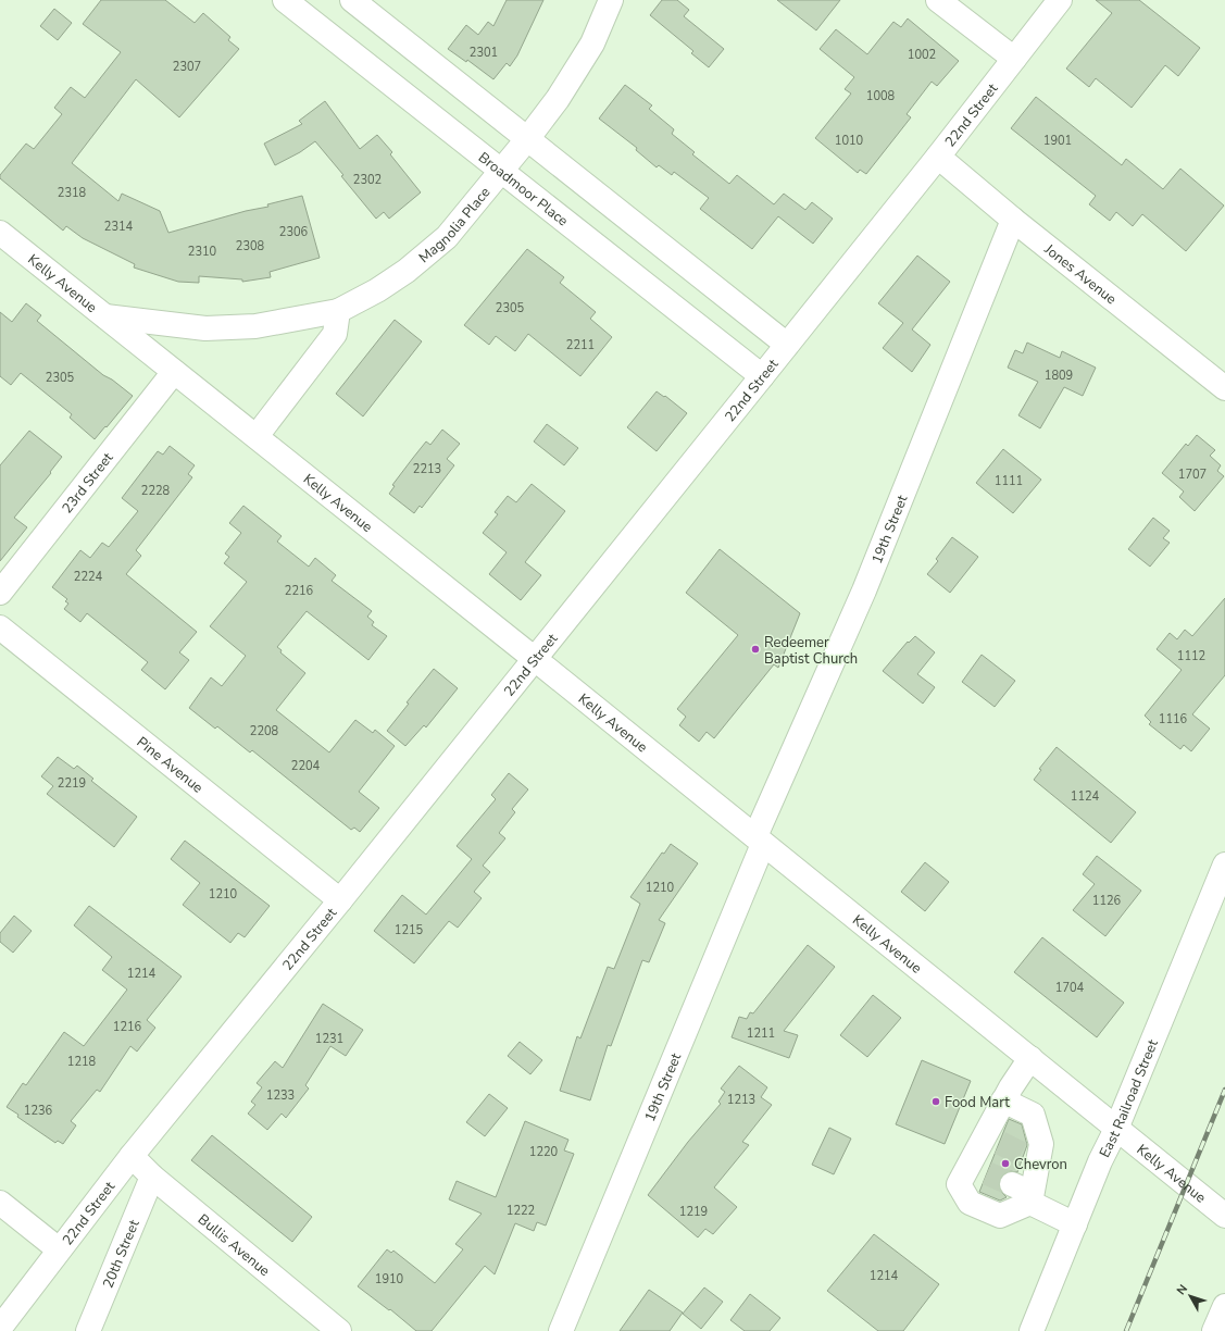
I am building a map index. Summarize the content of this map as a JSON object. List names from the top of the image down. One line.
{"streets":{"street":["22nd Street","Broadmoor Place","Magnolia Place","Jones Avenue","Kelly Avenue","23rd Street","19th Street","Pine Avenue","East Railroad Street","Bullis Avenue","20th Street"]},"crossings":[["22nd Street","Broadmoor Place"],["22nd Street","Jones Avenue"],["22nd Street","Kelly Avenue"],["22nd Street","Pine Avenue"],["22nd Street","Bullis Avenue"],["Broadmoor Place","Magnolia Place"],["Magnolia Place","Kelly Avenue"],["Jones Avenue","19th Street"],["Kelly Avenue","23rd Street"],["Kelly Avenue","19th Street"],["Kelly Avenue","East Railroad Street"],["Bullis Avenue","20th Street"]],"places":["Redeemer Baptist Church","Food Mart","Chevron"],"house_numbers":["2301","1002","2307","1008","1010","1901","2302","2318","2314","2306","2308","2310","2305","2211","1809","2305","2213","1707","1111","2228","2224","2216","1112","1116","2208","2204","2219","1124","1210","1210","1126","1215","1214","1704","1216","1211","1231","1218","1233","1213","1236","1220","1222","1219","1214","1910"],"north":"top left"}
